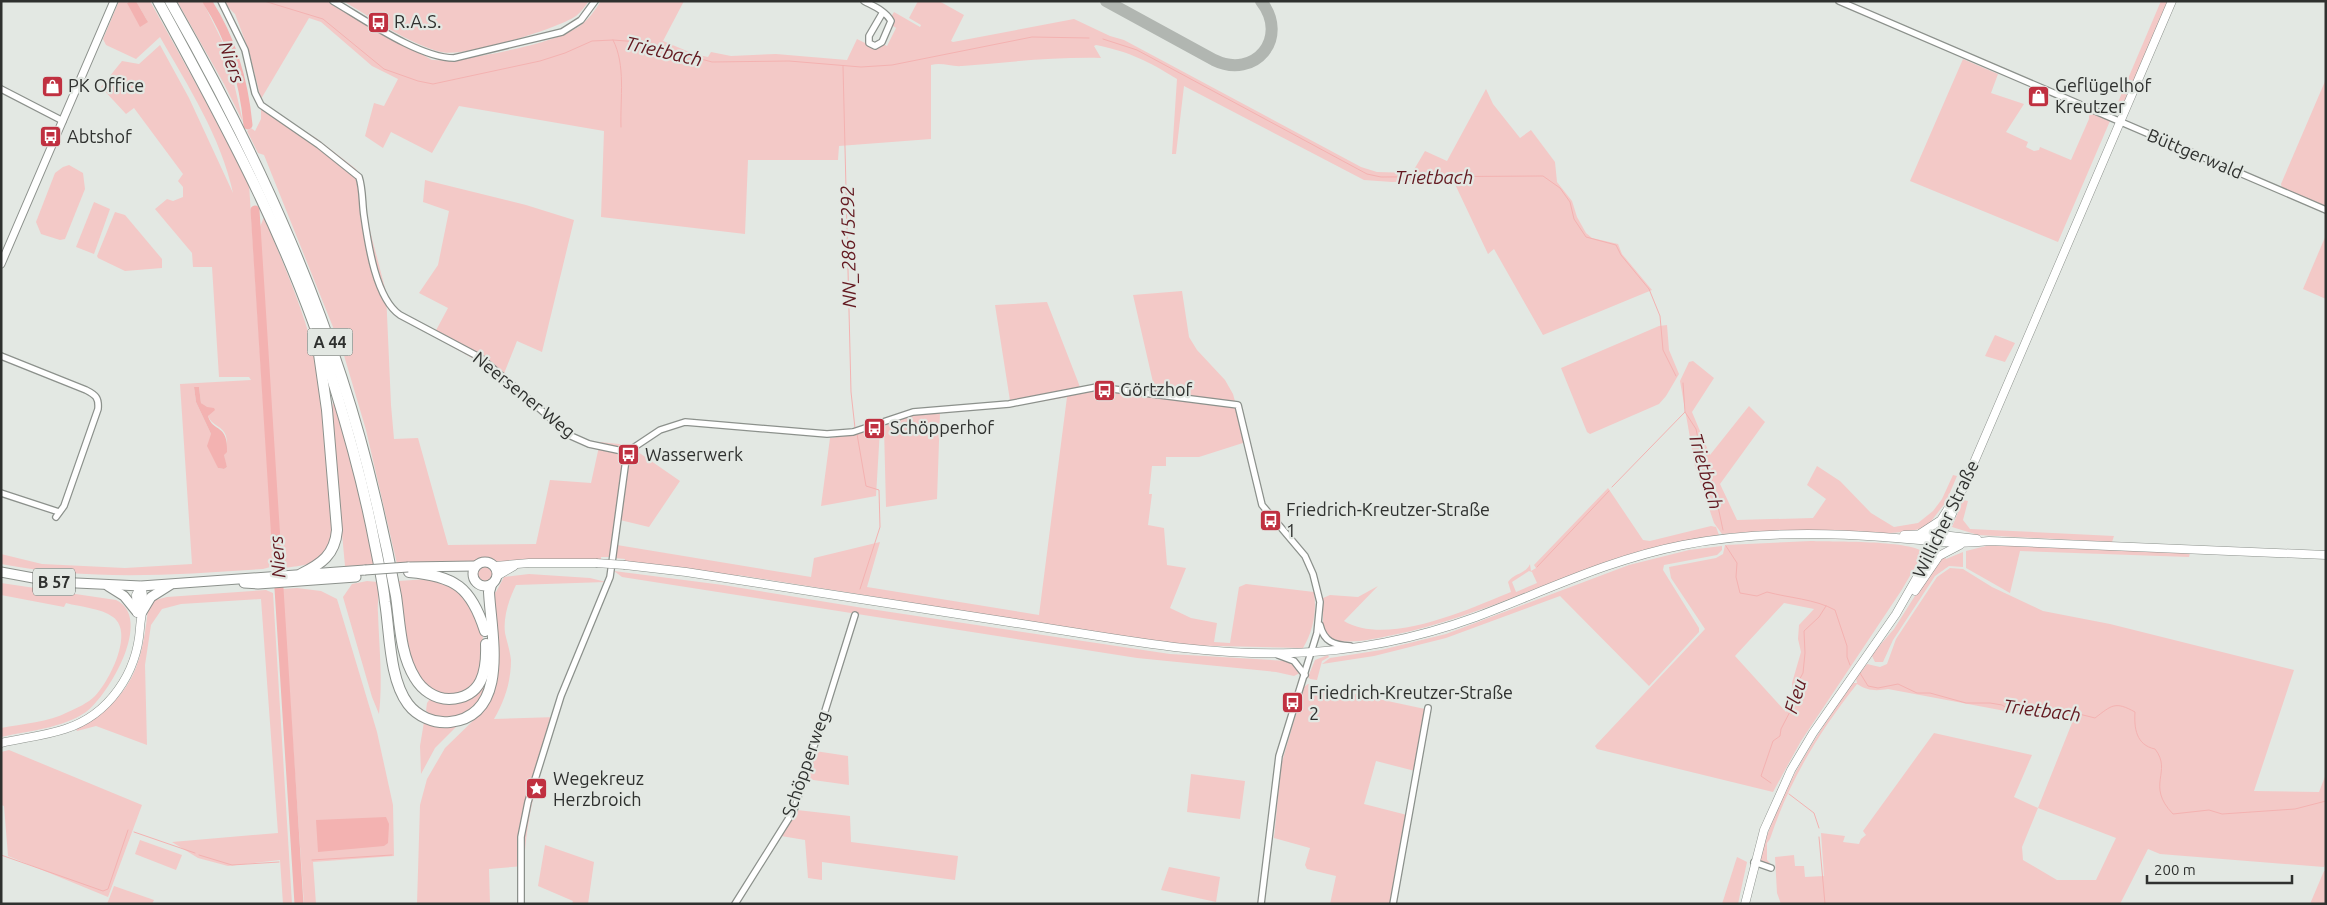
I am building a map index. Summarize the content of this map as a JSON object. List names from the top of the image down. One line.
{"streets":{"highway":["A 44"],"main road":["Willicher Straße","B 57"],"street":["Büttgerwald","Neersener Weg","Schöpperweg"]},"crossings":[["Büttgerwald","Willicher Straße"],["A 44","B 57"]],"water":["Trietbach","Niers","NN_28615292","Fleu"],"places":{"bus stop":["R.A.S.","Abtshof","Görtzhof","Schöpperhof","Wasserwerk","Friedrich-Kreutzer-Straße 1","Friedrich-Kreutzer-Straße 2"],"shop":["PK Office","Geflügelhof Kreutzer"],"place":["Wegekreuz Herzbroich"]},"scale_bar":"200 m"}
